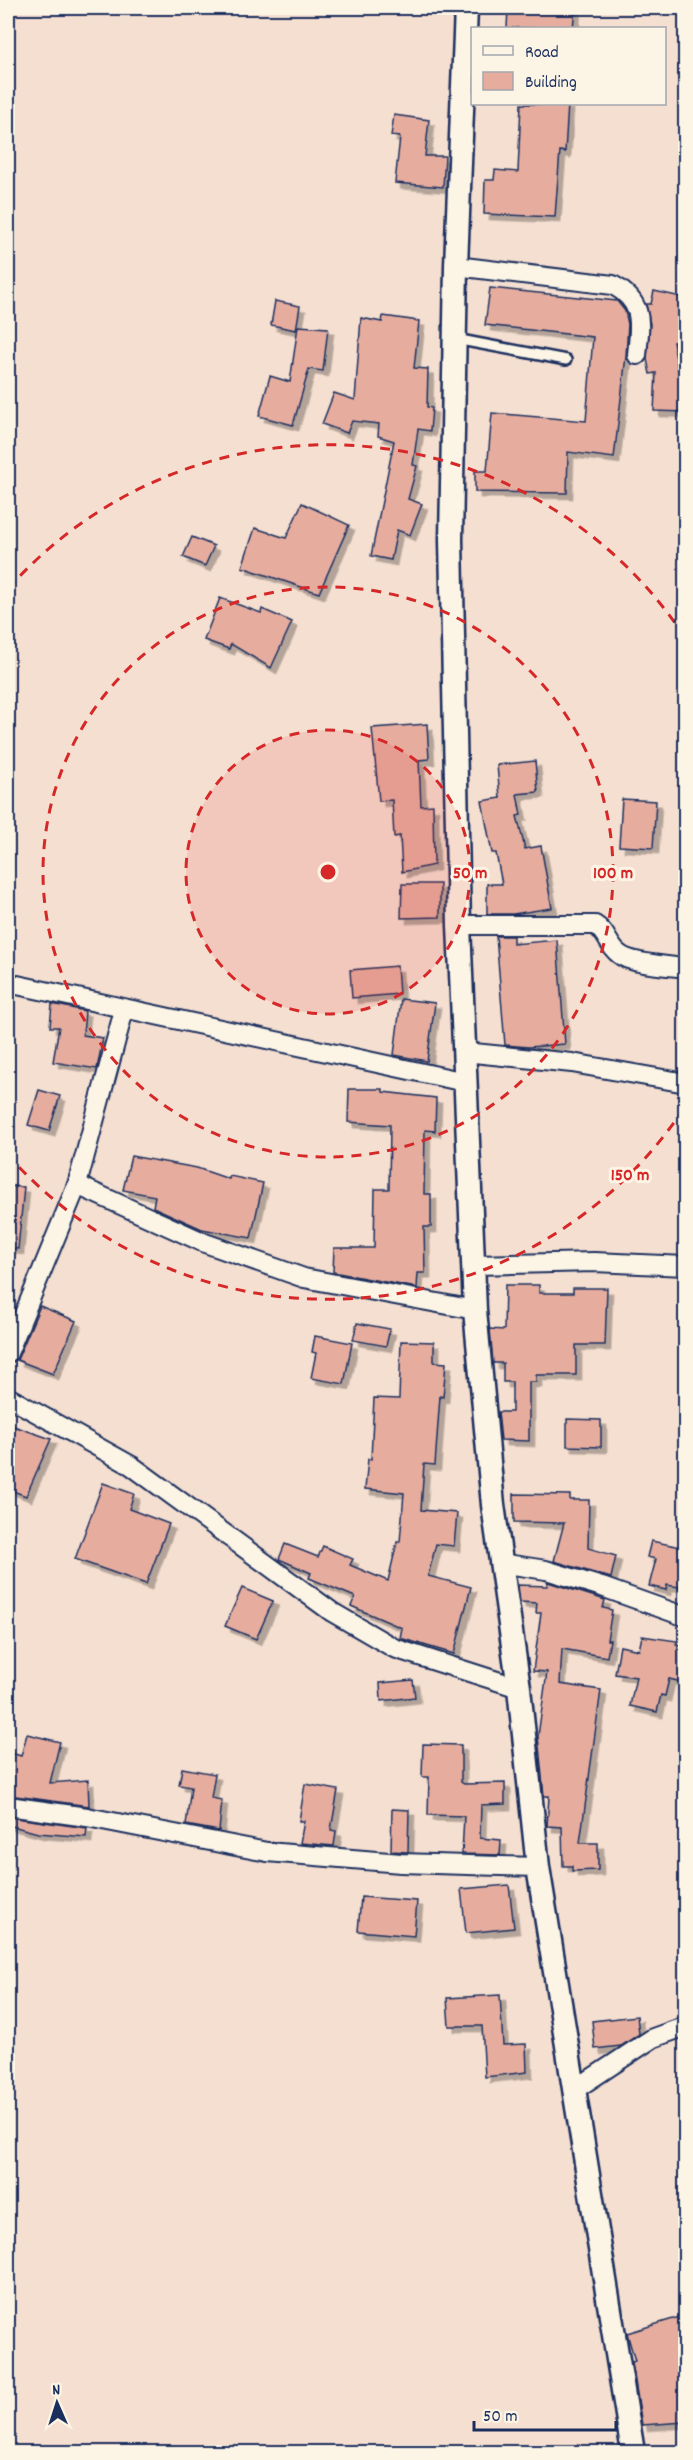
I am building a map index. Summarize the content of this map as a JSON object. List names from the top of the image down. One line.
{"legend":["Road","Building"],"scale_bar":"50 m","north":"top","rings":["50 m","100 m","150 m"]}
